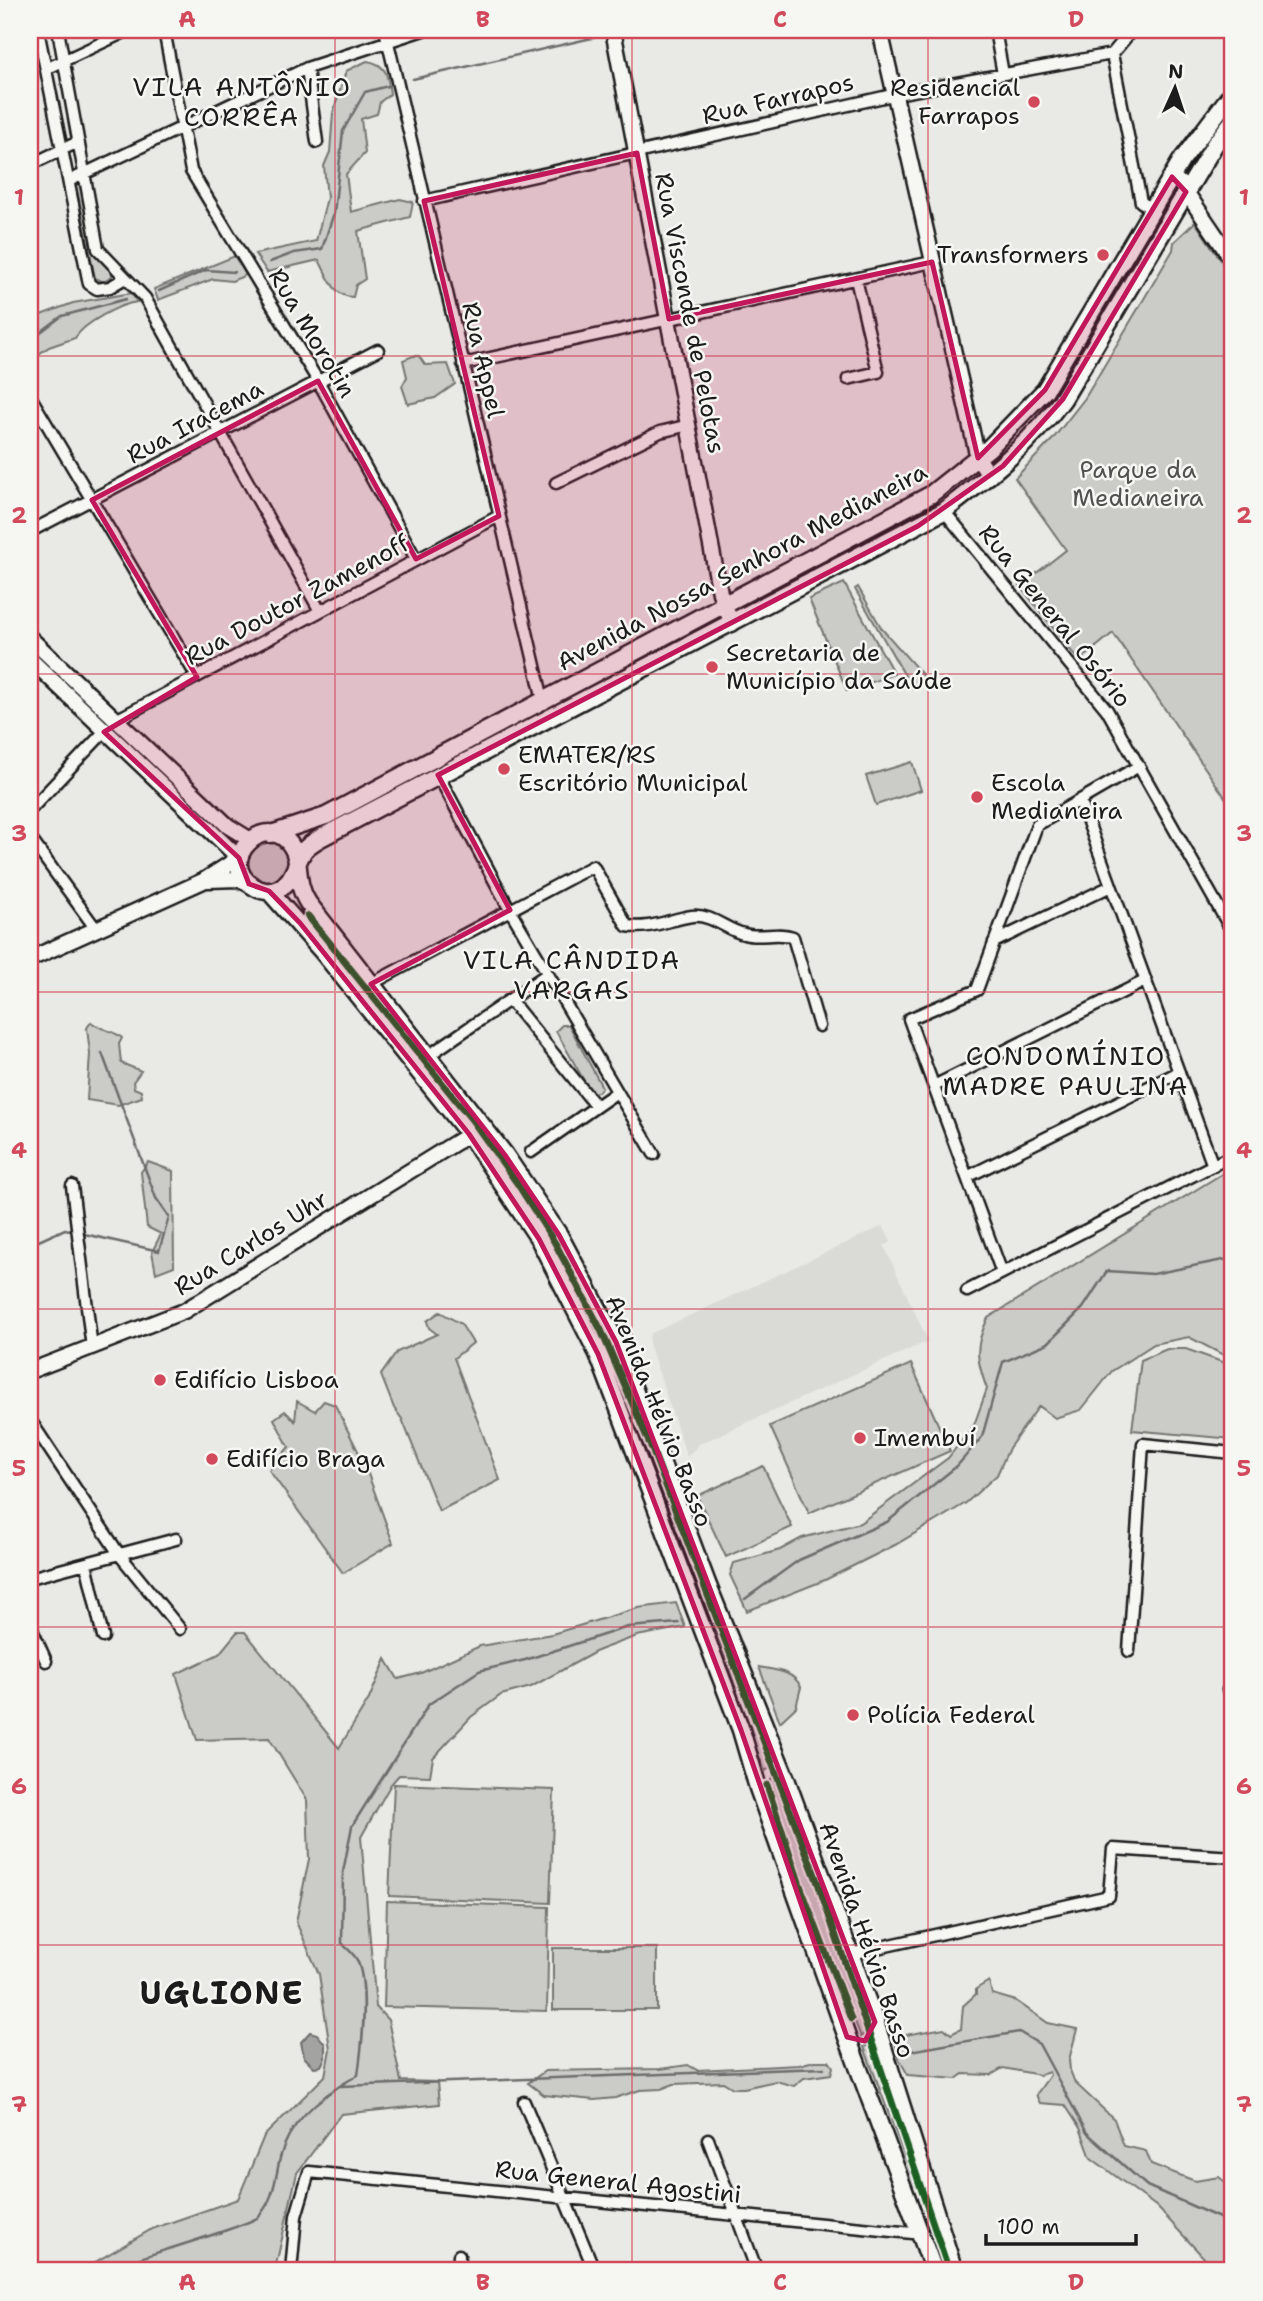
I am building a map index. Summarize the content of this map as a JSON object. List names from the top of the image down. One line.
{"streets":{"main road":["Avenida Nossa Senhora Medianeira","Avenida Hélvio Basso"],"street":["Rua Farrapos","Rua Visconde de Pelotas","Rua Morotin","Rua Appel","Rua Iracema","Rua Doutor Zamenoff","Rua General Osório","Rua Carlos Uhr","Rua General Agostini"]},"crossings":[["Rua Farrapos","Rua Visconde de Pelotas"],["Rua Farrapos","Rua Appel"],["Rua Visconde de Pelotas","Avenida Nossa Senhora Medianeira"],["Rua Morotin","Rua Iracema"],["Rua Morotin","Rua Doutor Zamenoff"],["Rua Appel","Avenida Nossa Senhora Medianeira"],["Rua Appel","Rua Doutor Zamenoff"],["Avenida Nossa Senhora Medianeira","Rua General Osório"],["Avenida Nossa Senhora Medianeira","Avenida Hélvio Basso"],["Rua Carlos Uhr","Avenida Hélvio Basso"],["Avenida Hélvio Basso","Rua General Agostini"]],"districts":["VILA ANTÔNIO CORRÊA","VILA CÂNDIDA VARGAS","CONDOMÍNIO MADRE PAULINA","UGLIONE"],"parks":["Parque da Medianeira"],"places":["Residencial Farrapos","Transformers","Secretaria de Município da Saúde","EMATER/RS Escritório Municipal","Escola Medianeira","Edifício Lisboa","Imembuí","Edifício Braga","Polícia Federal"],"scale_bar":"100 m","north":"top","grid":{"columns":["A","B","C","D"],"rows":["1","2","3","4","5","6","7"]}}
